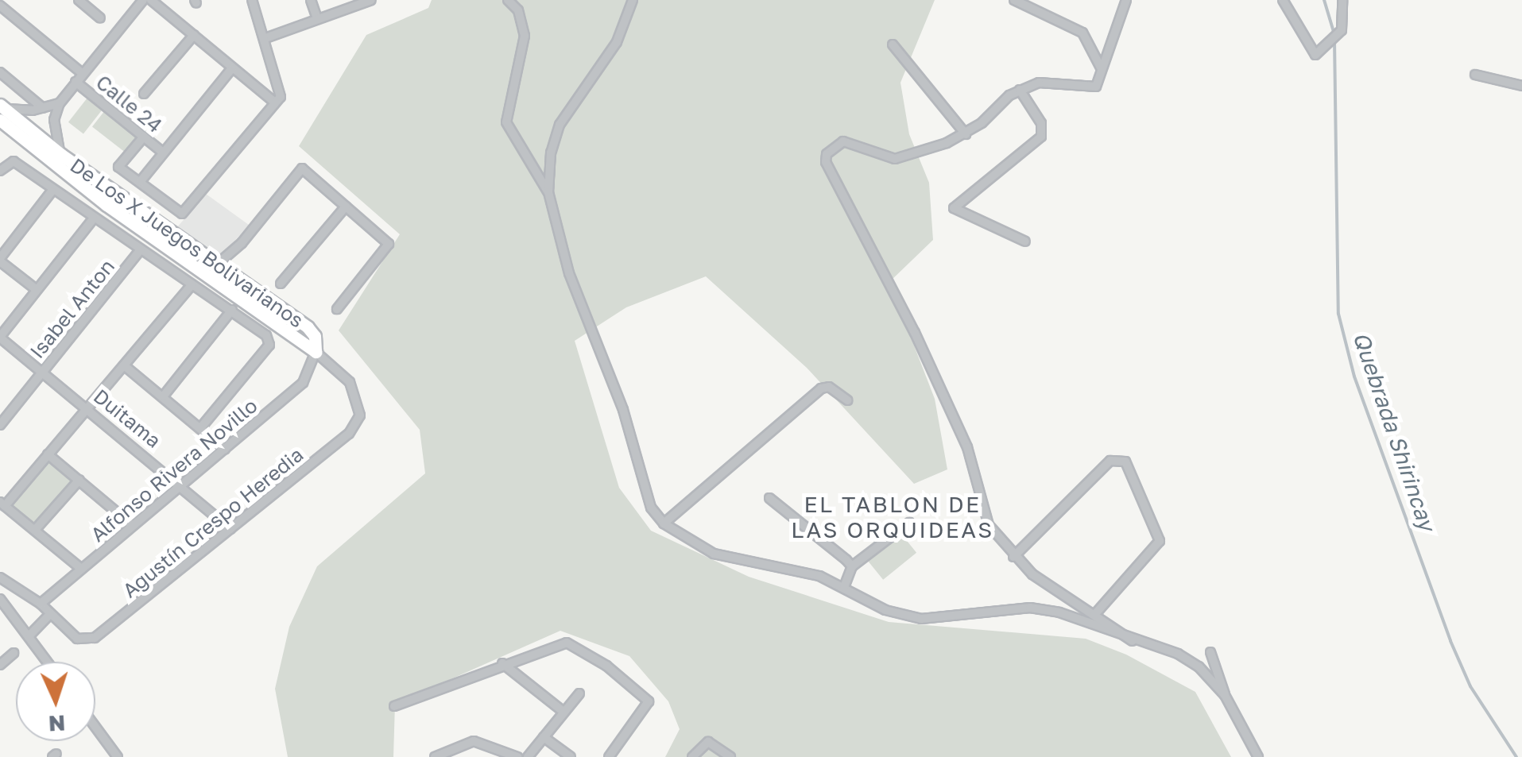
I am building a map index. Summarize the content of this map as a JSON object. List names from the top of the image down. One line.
{"streets":{"street":["Calle 24","De Los X Juegos Bolivarianos","Isabel Anton","Duitama","Alfonso Rivera Novillo","Agustín Crespo Heredia"]},"crossings":[["De Los X Juegos Bolivarianos","Alfonso Rivera Novillo"],["De Los X Juegos Bolivarianos","Agustín Crespo Heredia"],["Isabel Anton","Duitama"],["Duitama","Alfonso Rivera Novillo"],["Duitama","Agustín Crespo Heredia"],["Alfonso Rivera Novillo","Agustín Crespo Heredia"]],"districts":["EL TABLON DE LAS ORQUIDEAS"],"water":["Quebrada Shirincay"],"north":"bottom"}
